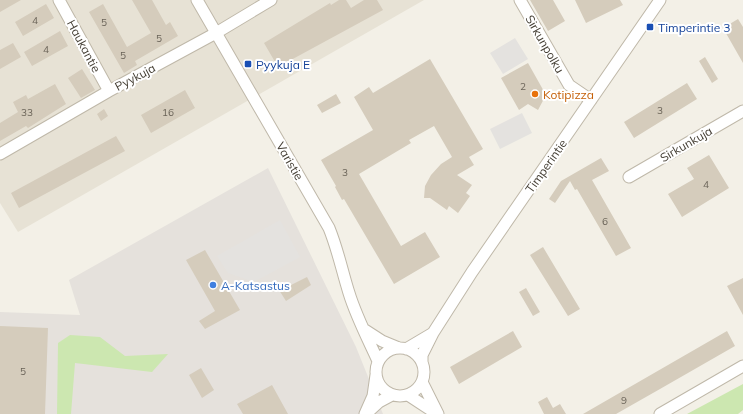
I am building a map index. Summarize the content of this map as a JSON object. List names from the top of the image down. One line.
{"streets":{"street":["Sirkunpolku","Haukantie","Pyykuja","Sirkunkuja","Varistie","Timperintie"]},"crossings":[["Sirkunpolku","Timperintie"],["Haukantie","Pyykuja"],["Pyykuja","Varistie"],["Varistie","Timperintie"]],"places":{"transit":["Timperintie 3","Pyykuja E"],"other":["Kotipizza","A-Katsastus"]},"house_numbers":["4","5","5","4","5","2","3","33","16","3","4","6","5","9"]}
